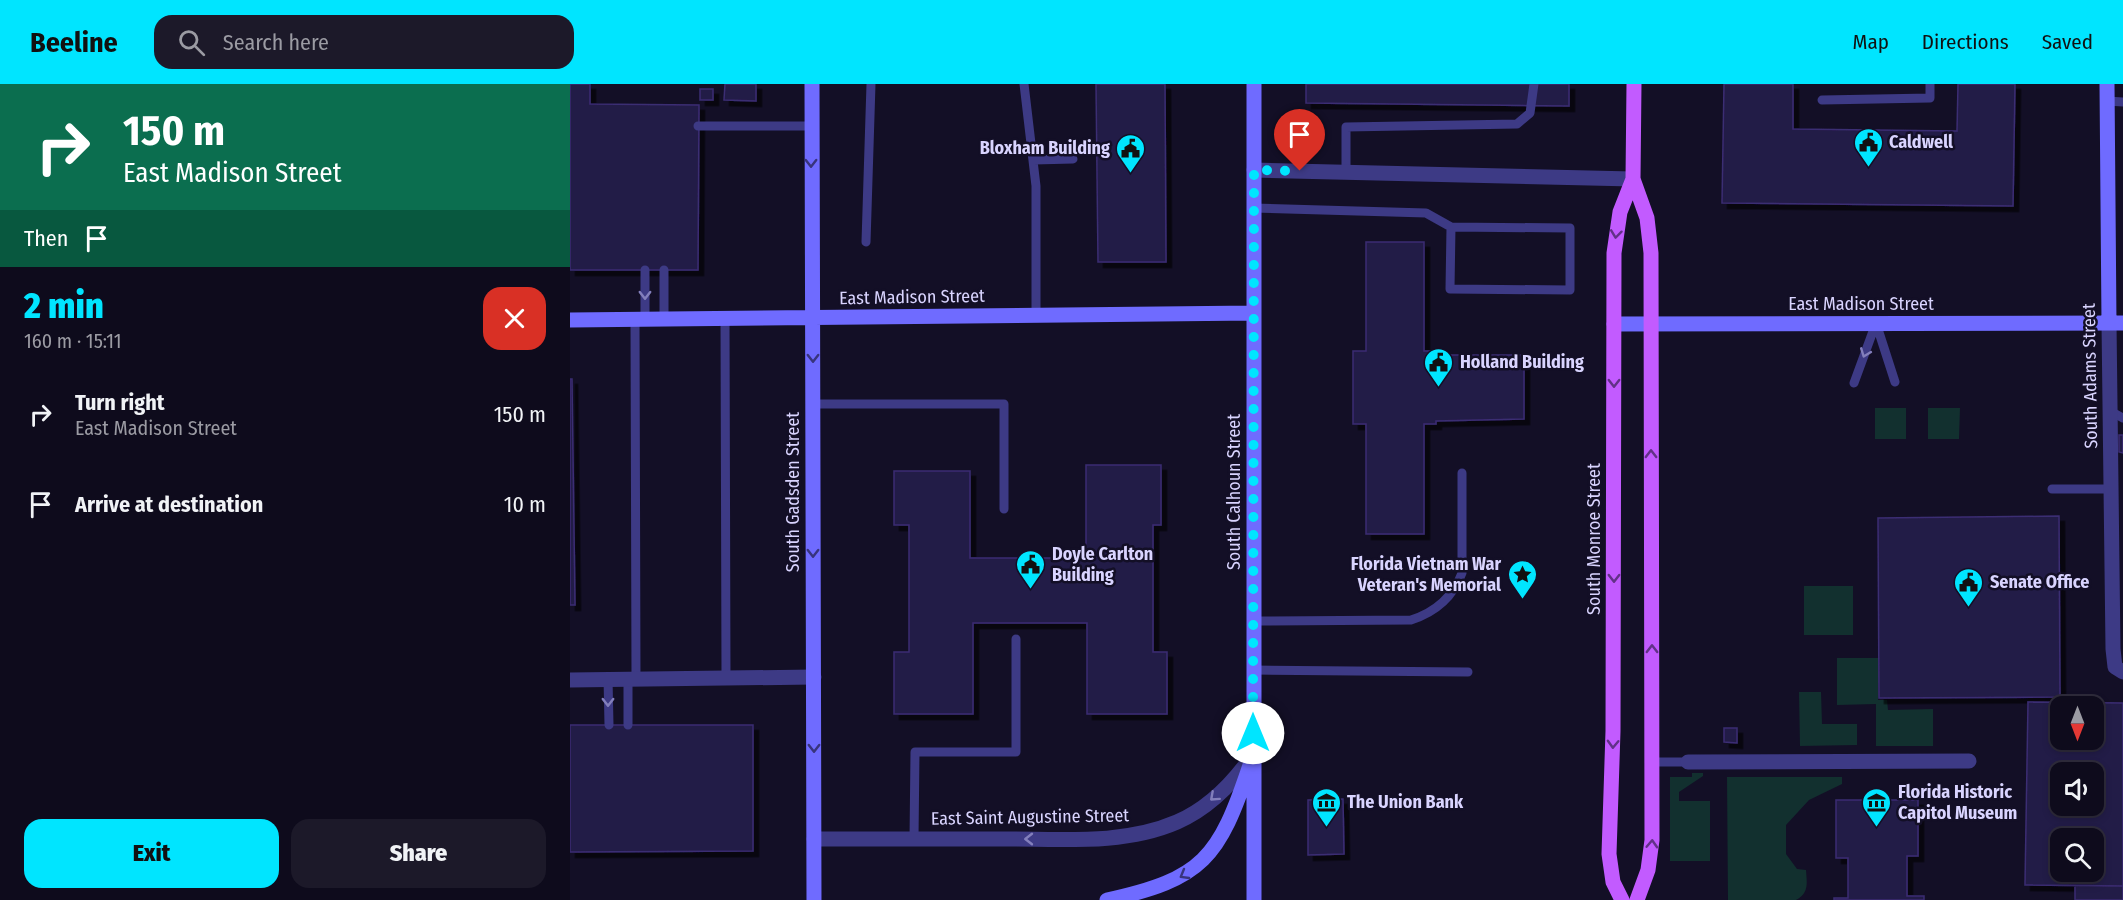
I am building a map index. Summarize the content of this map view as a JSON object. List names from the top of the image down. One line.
{"streets":{"main road":["South Monroe Street"],"street":["East Madison Street","South Adams Street","South Gadsden Street","South Calhoun Street","East Saint Augustine Street"]},"crossings":[["East Madison Street","South Adams Street"],["East Madison Street","South Gadsden Street"],["East Madison Street","South Calhoun Street"],["East Madison Street","South Monroe Street"],["South Gadsden Street","East Saint Augustine Street"],["South Calhoun Street","East Saint Augustine Street"]],"one_way":["South Gadsden Street","East Saint Augustine Street"],"places":{"public building":["Caldwell","Bloxham Building","Holland Building","Doyle Carlton Building","Senate Office"],"place":["Florida Vietnam War Veteran's Memorial"],"museum":["The Union Bank","Florida Historic Capitol Museum"]},"north":"bottom","page":{"header":"Beeline","search":"Search here","nav":["Map","Directions","Saved"],"turn":["150 m","East Madison Street"],"then":"Then","heading":["2 min","160 m · 15:11"],"list":[{"name":"Turn right","note":"East Madison Street","value":"150 m"},{"name":"Arrive at destination","value":"10 m"}],"buttons":["Exit","Share"]}}
